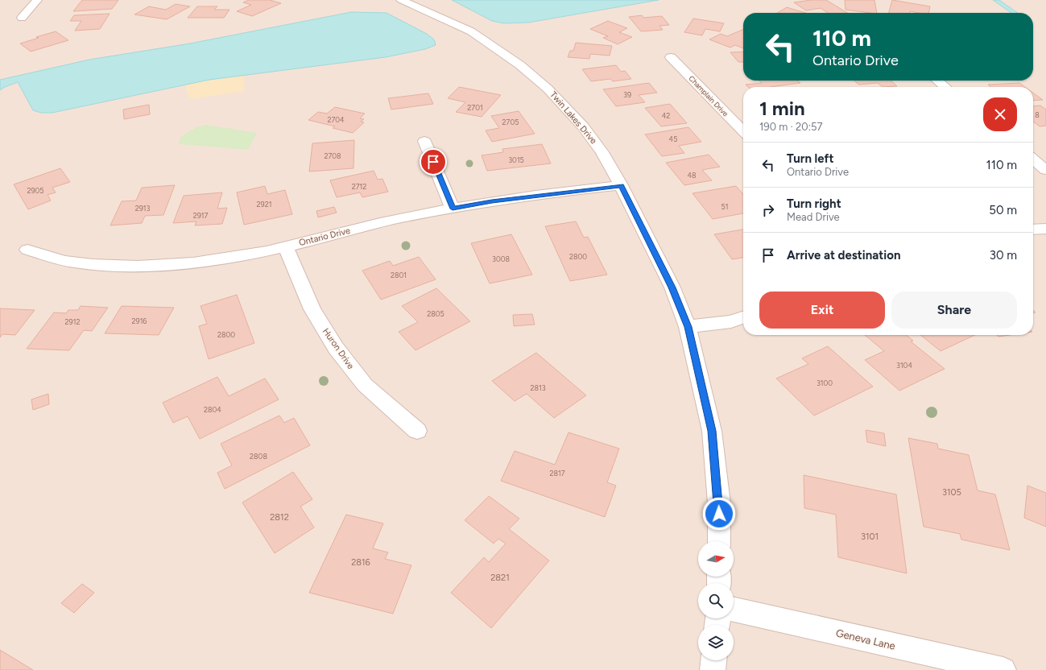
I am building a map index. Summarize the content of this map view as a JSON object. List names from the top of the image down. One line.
{"streets":{"street":["Champlain Drive","Twin Lakes Drive","Ontario Drive","Huron Drive","Geneva Lane"]},"crossings":[["Twin Lakes Drive","Ontario Drive"],["Ontario Drive","Huron Drive"]],"house_numbers":["39","2701","8","42","2704","2705","45","2708","3015","48","2712","2905","2921","51","2913","2917","2800","3008","2801","2805","2916","2912","2800","3104","3100","2813","2804","2808","2817","3105","2812","3101","2816","2821"],"north":"right","page":{"turn":["110 m","Ontario Drive"],"heading":["1 min","190 m · 20:57"],"list":[{"name":"Turn left","note":"Ontario Drive","value":"110 m"},{"name":"Turn right","note":"Mead Drive","value":"50 m"},{"name":"Arrive at destination","value":"30 m"}],"buttons":["Exit","Share"]}}
